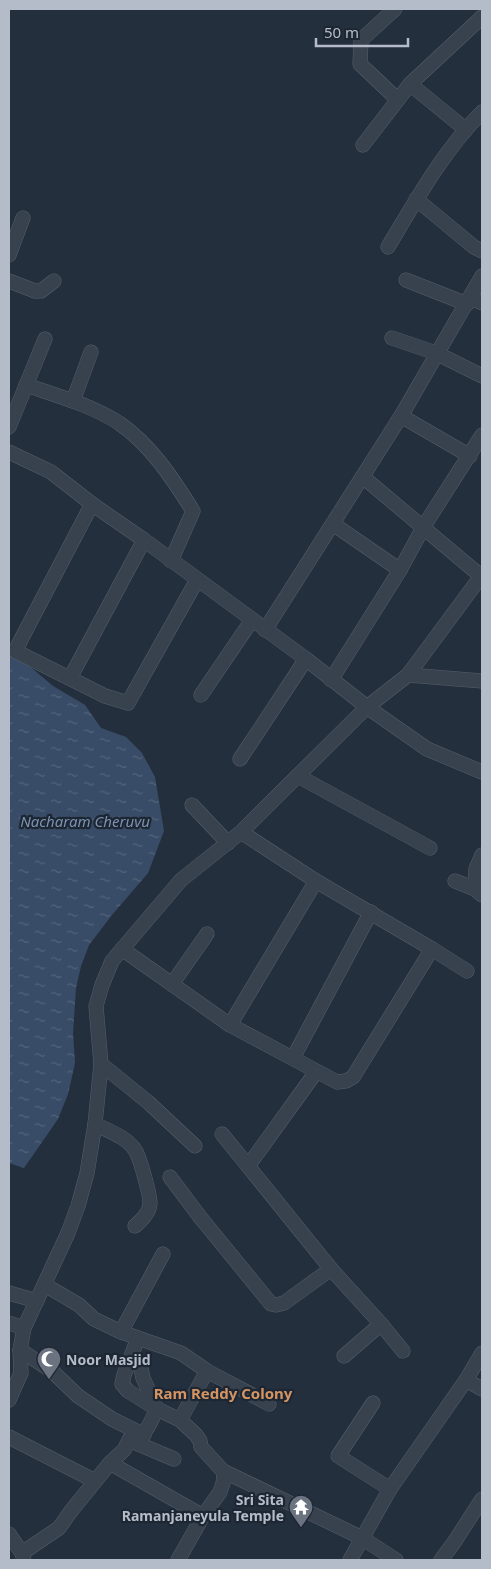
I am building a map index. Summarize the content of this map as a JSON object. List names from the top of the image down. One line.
{"districts":["Ram Reddy Colony"],"water":["Nacharam Cheruvu"],"places":{"mosque":["Noor Masjid"],"temple":["Sri Sita Ramanjaneyula Temple"]},"scale_bar":"50 m"}
